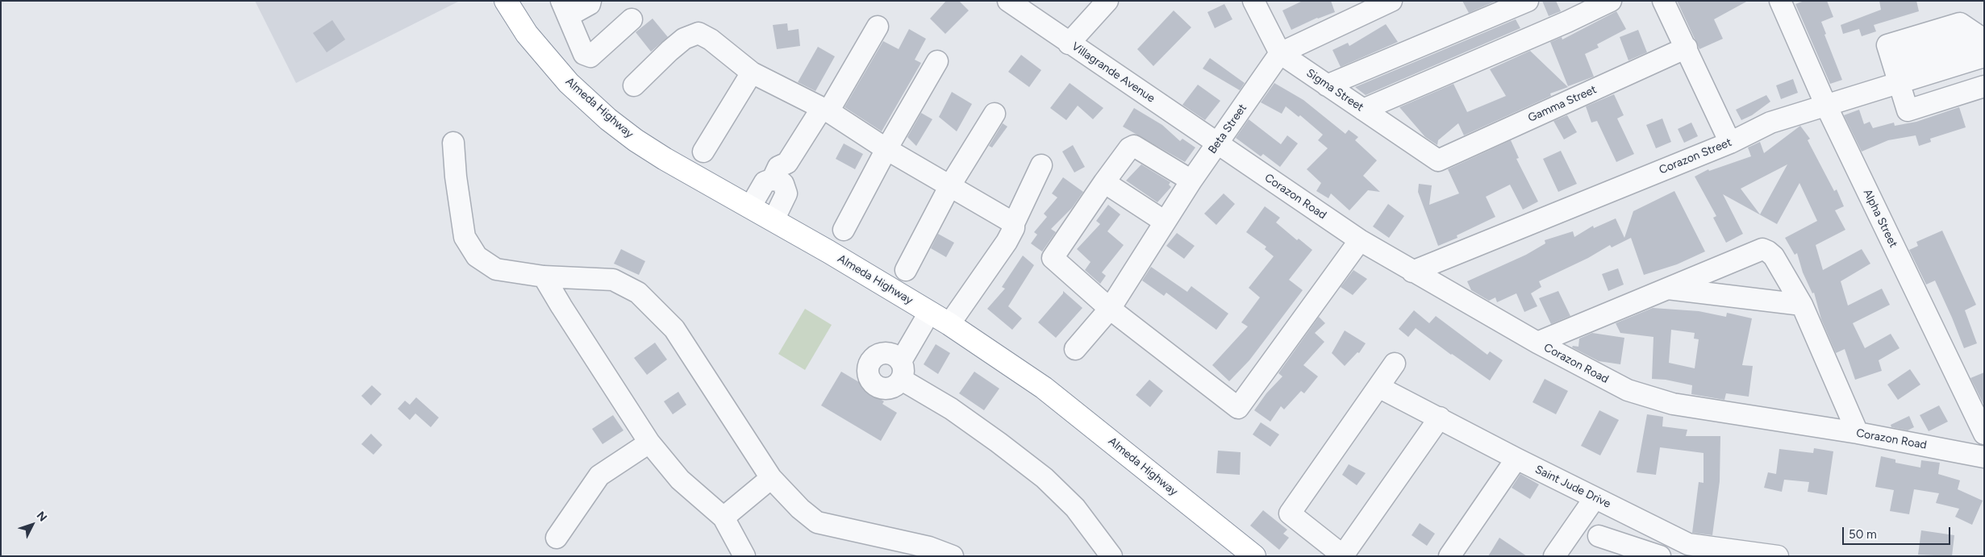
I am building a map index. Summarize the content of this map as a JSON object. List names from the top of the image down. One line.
{"streets":{"highway":["Almeda Highway"],"street":["Villagrande Avenue","Sigma Street","Gamma Street","Beta Street","Corazon Street","Corazon Road","Alpha Street","Saint Jude Drive"]},"crossings":[["Villagrande Avenue","Beta Street"],["Villagrande Avenue","Corazon Road"],["Sigma Street","Gamma Street"],["Sigma Street","Beta Street"],["Beta Street","Corazon Road"],["Corazon Street","Corazon Road"],["Corazon Street","Alpha Street"]],"scale_bar":"50 m","north":"top right"}
